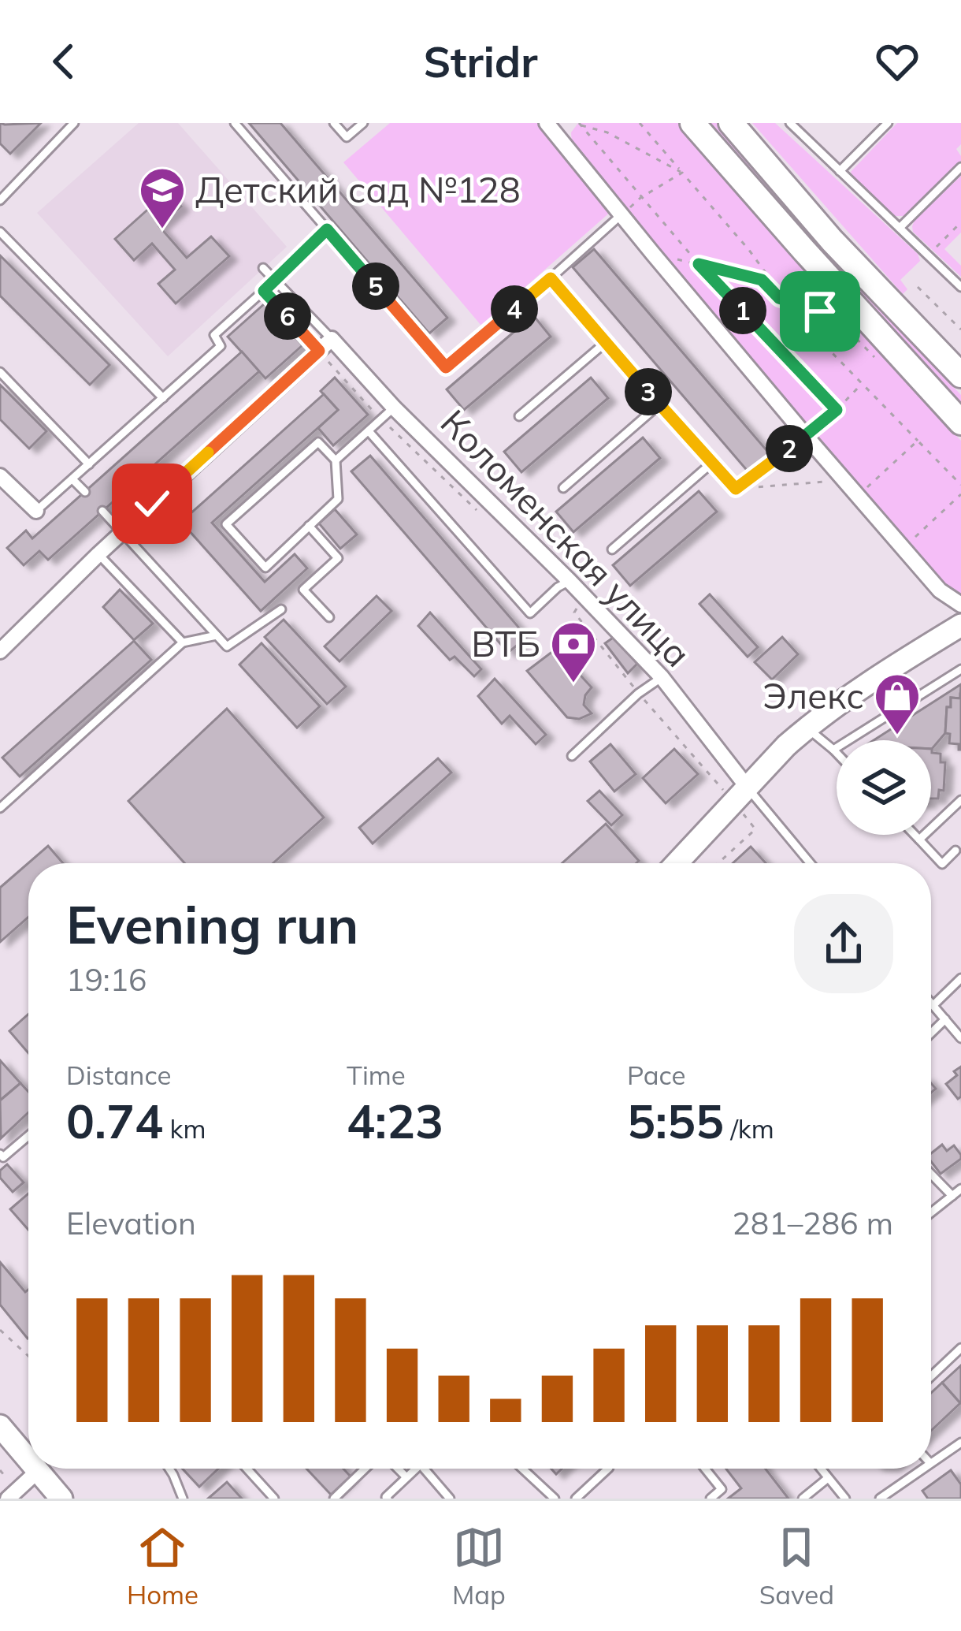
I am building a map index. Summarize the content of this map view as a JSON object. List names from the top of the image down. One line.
{"streets":{"street":["Коломенская улица"]},"places":{"school or university":["Детский сад №128"],"bank":["ВТБ"],"shop":["Элекс"]},"page":{"header":"Stridr","pins":["5","4","1","6","3","2"],"heading":["Evening run","19:16"],"stats":[["Distance","0.74 km"],["Time","4:23"],["Pace","5:55 /km"]],"chart":["Elevation","281–286 m"],"tabs":["Home","Map","Saved"]}}
